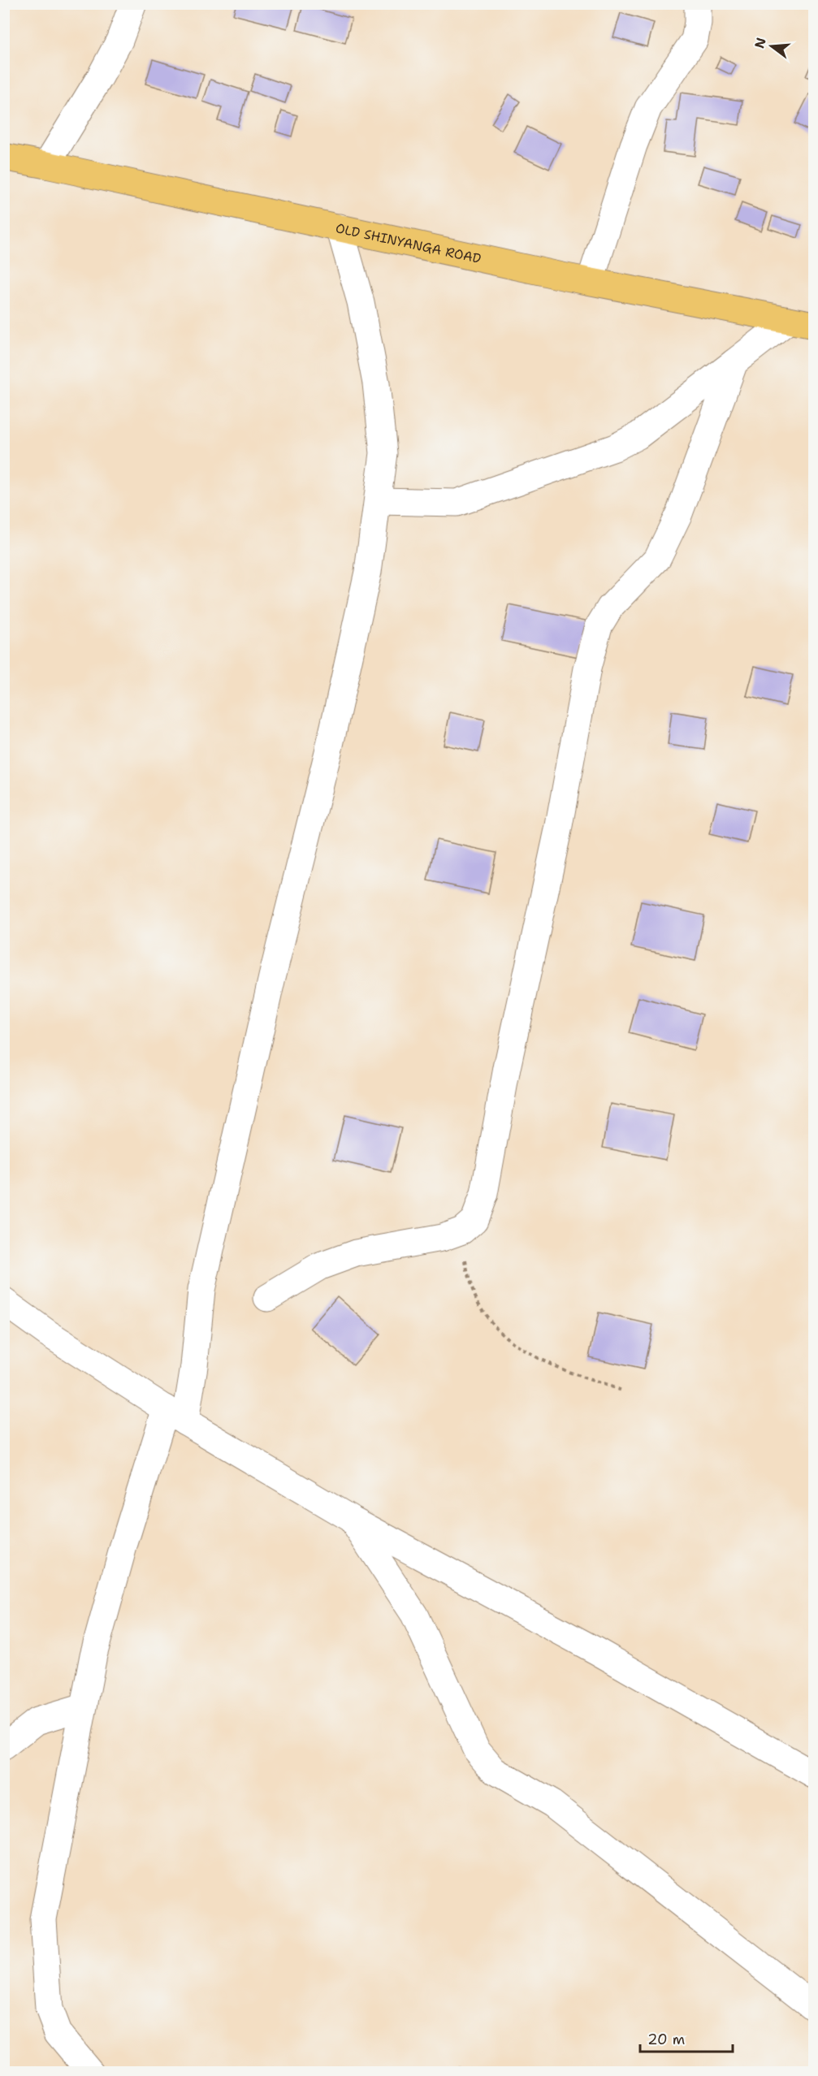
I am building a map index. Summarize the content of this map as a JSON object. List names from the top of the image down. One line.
{"streets":{"main road":["OLD SHINYANGA ROAD"]},"scale_bar":"20 m","north":"left"}
